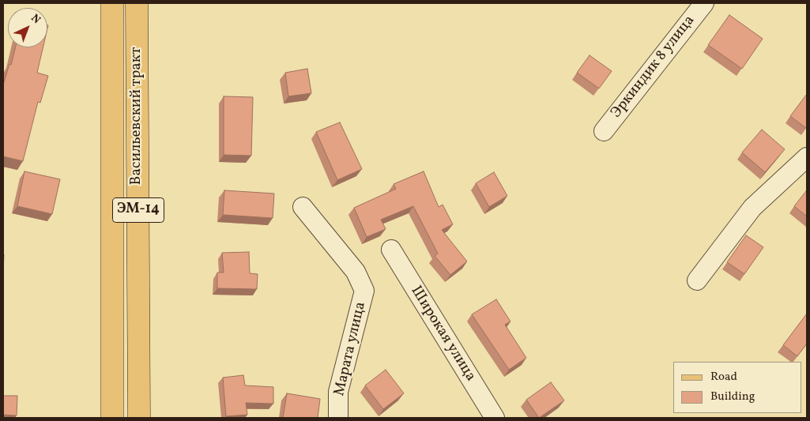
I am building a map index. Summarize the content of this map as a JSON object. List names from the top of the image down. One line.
{"streets":{"main road":["Васильевский тракт","ЭМ-14"],"street":["Эркиндик 8 улица","Широкая улица","Марата улица"]},"legend":["Road","Building"],"north":"top right"}
